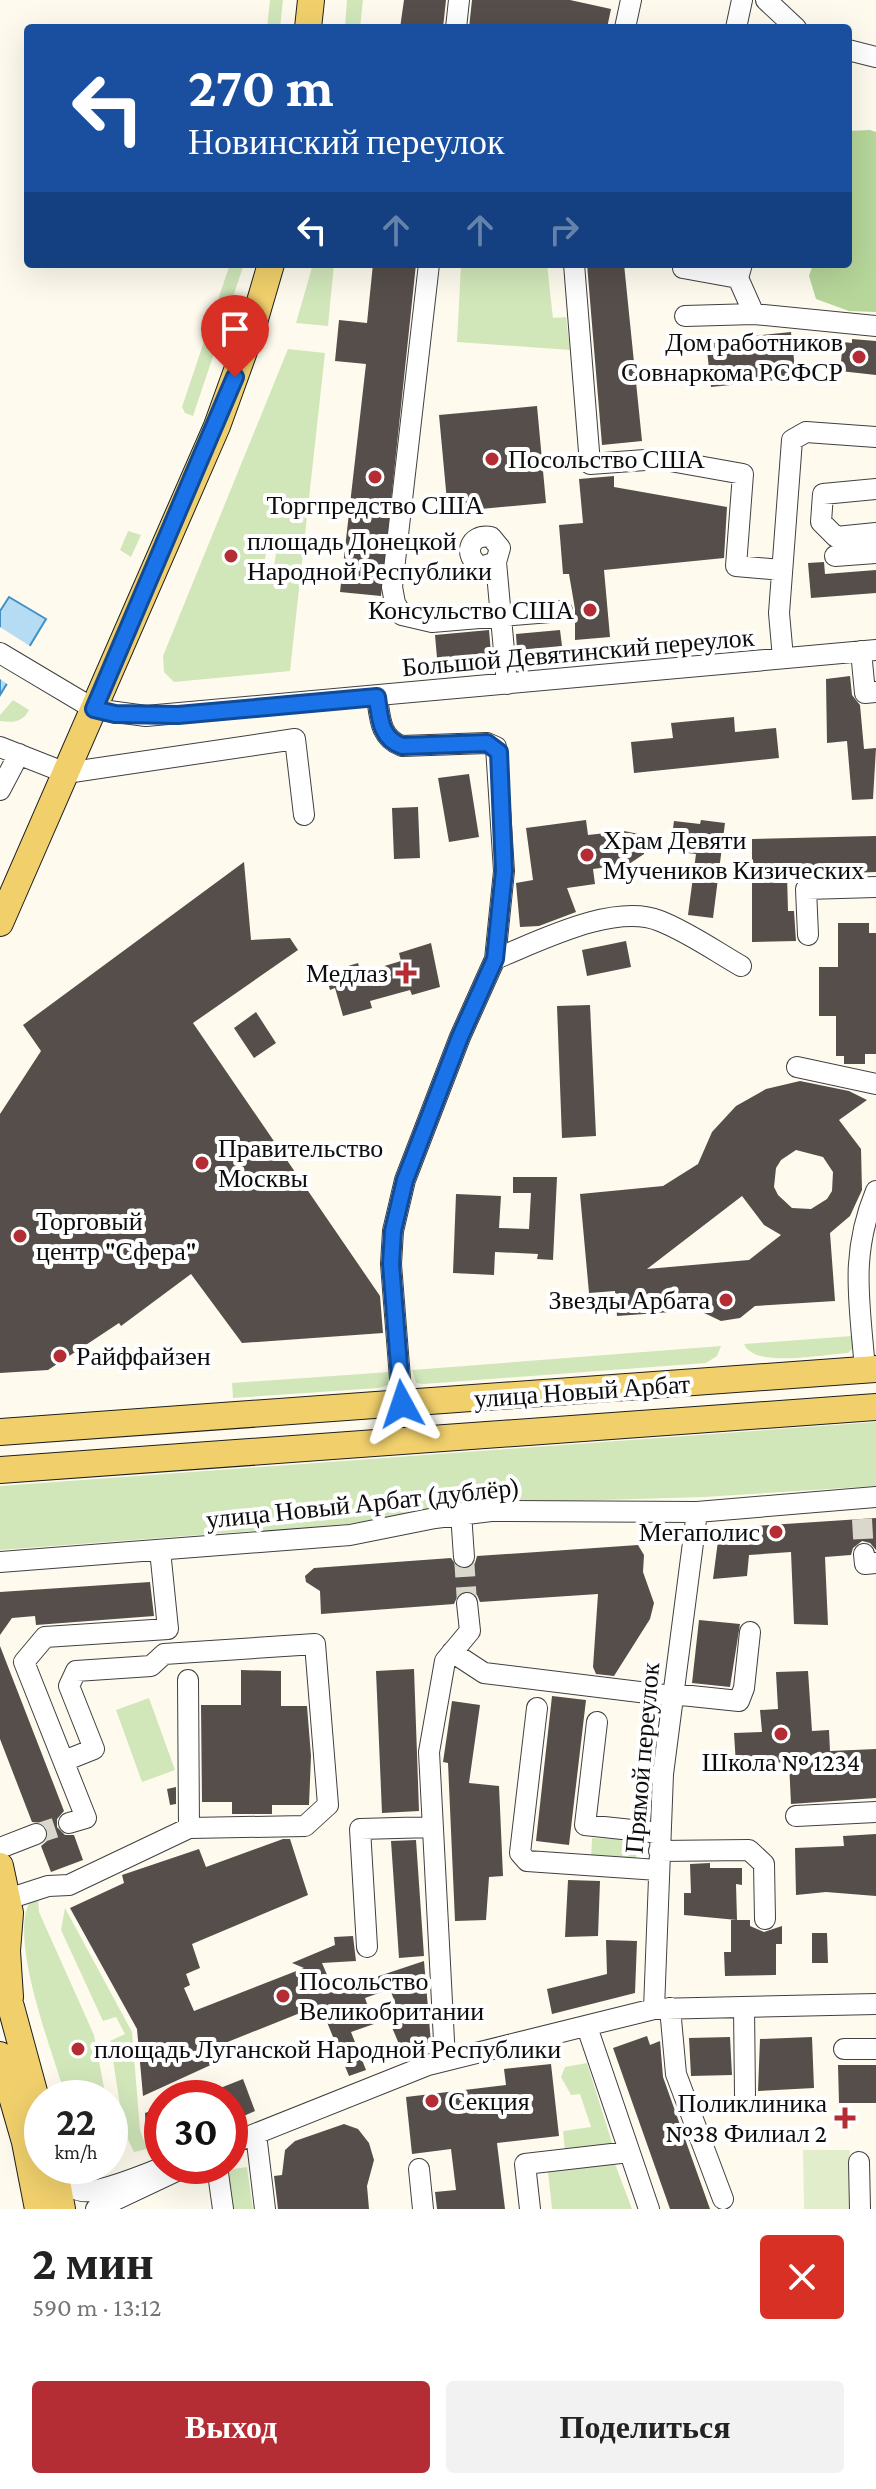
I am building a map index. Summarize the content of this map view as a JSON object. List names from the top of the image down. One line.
{"streets":{"main road":["улица Новый Арбат"],"street":["Большой Девятинский переулок","улица Новый Арбат (дублёр)","Прямой переулок"]},"crossings":[["улица Новый Арбат (дублёр)","Прямой переулок"]],"places":{"other":["Дом работников Совнаркома РСФСР","Посольство США","Торгпредство США","площадь Донецкой Народной Республики","Консульство США","Храм Девяти Мучеников Кизических","Правительство Москвы","Торговый центр \"Сфера\"","Звезды Арбата","Райффайзен","Мегаполис","Школа № 1234","Посольство Великобритании","площадь Луганской Народной Республики","Секция"],"health":["Медлаз","Поликлиника №38 Филиал 2"]},"page":{"turn":["270 m","Новинский переулок"],"speed":"22 km/h","limit":"30","heading":["2 мин","590 m · 13:12"],"buttons":["Выход","Поделиться"]}}
